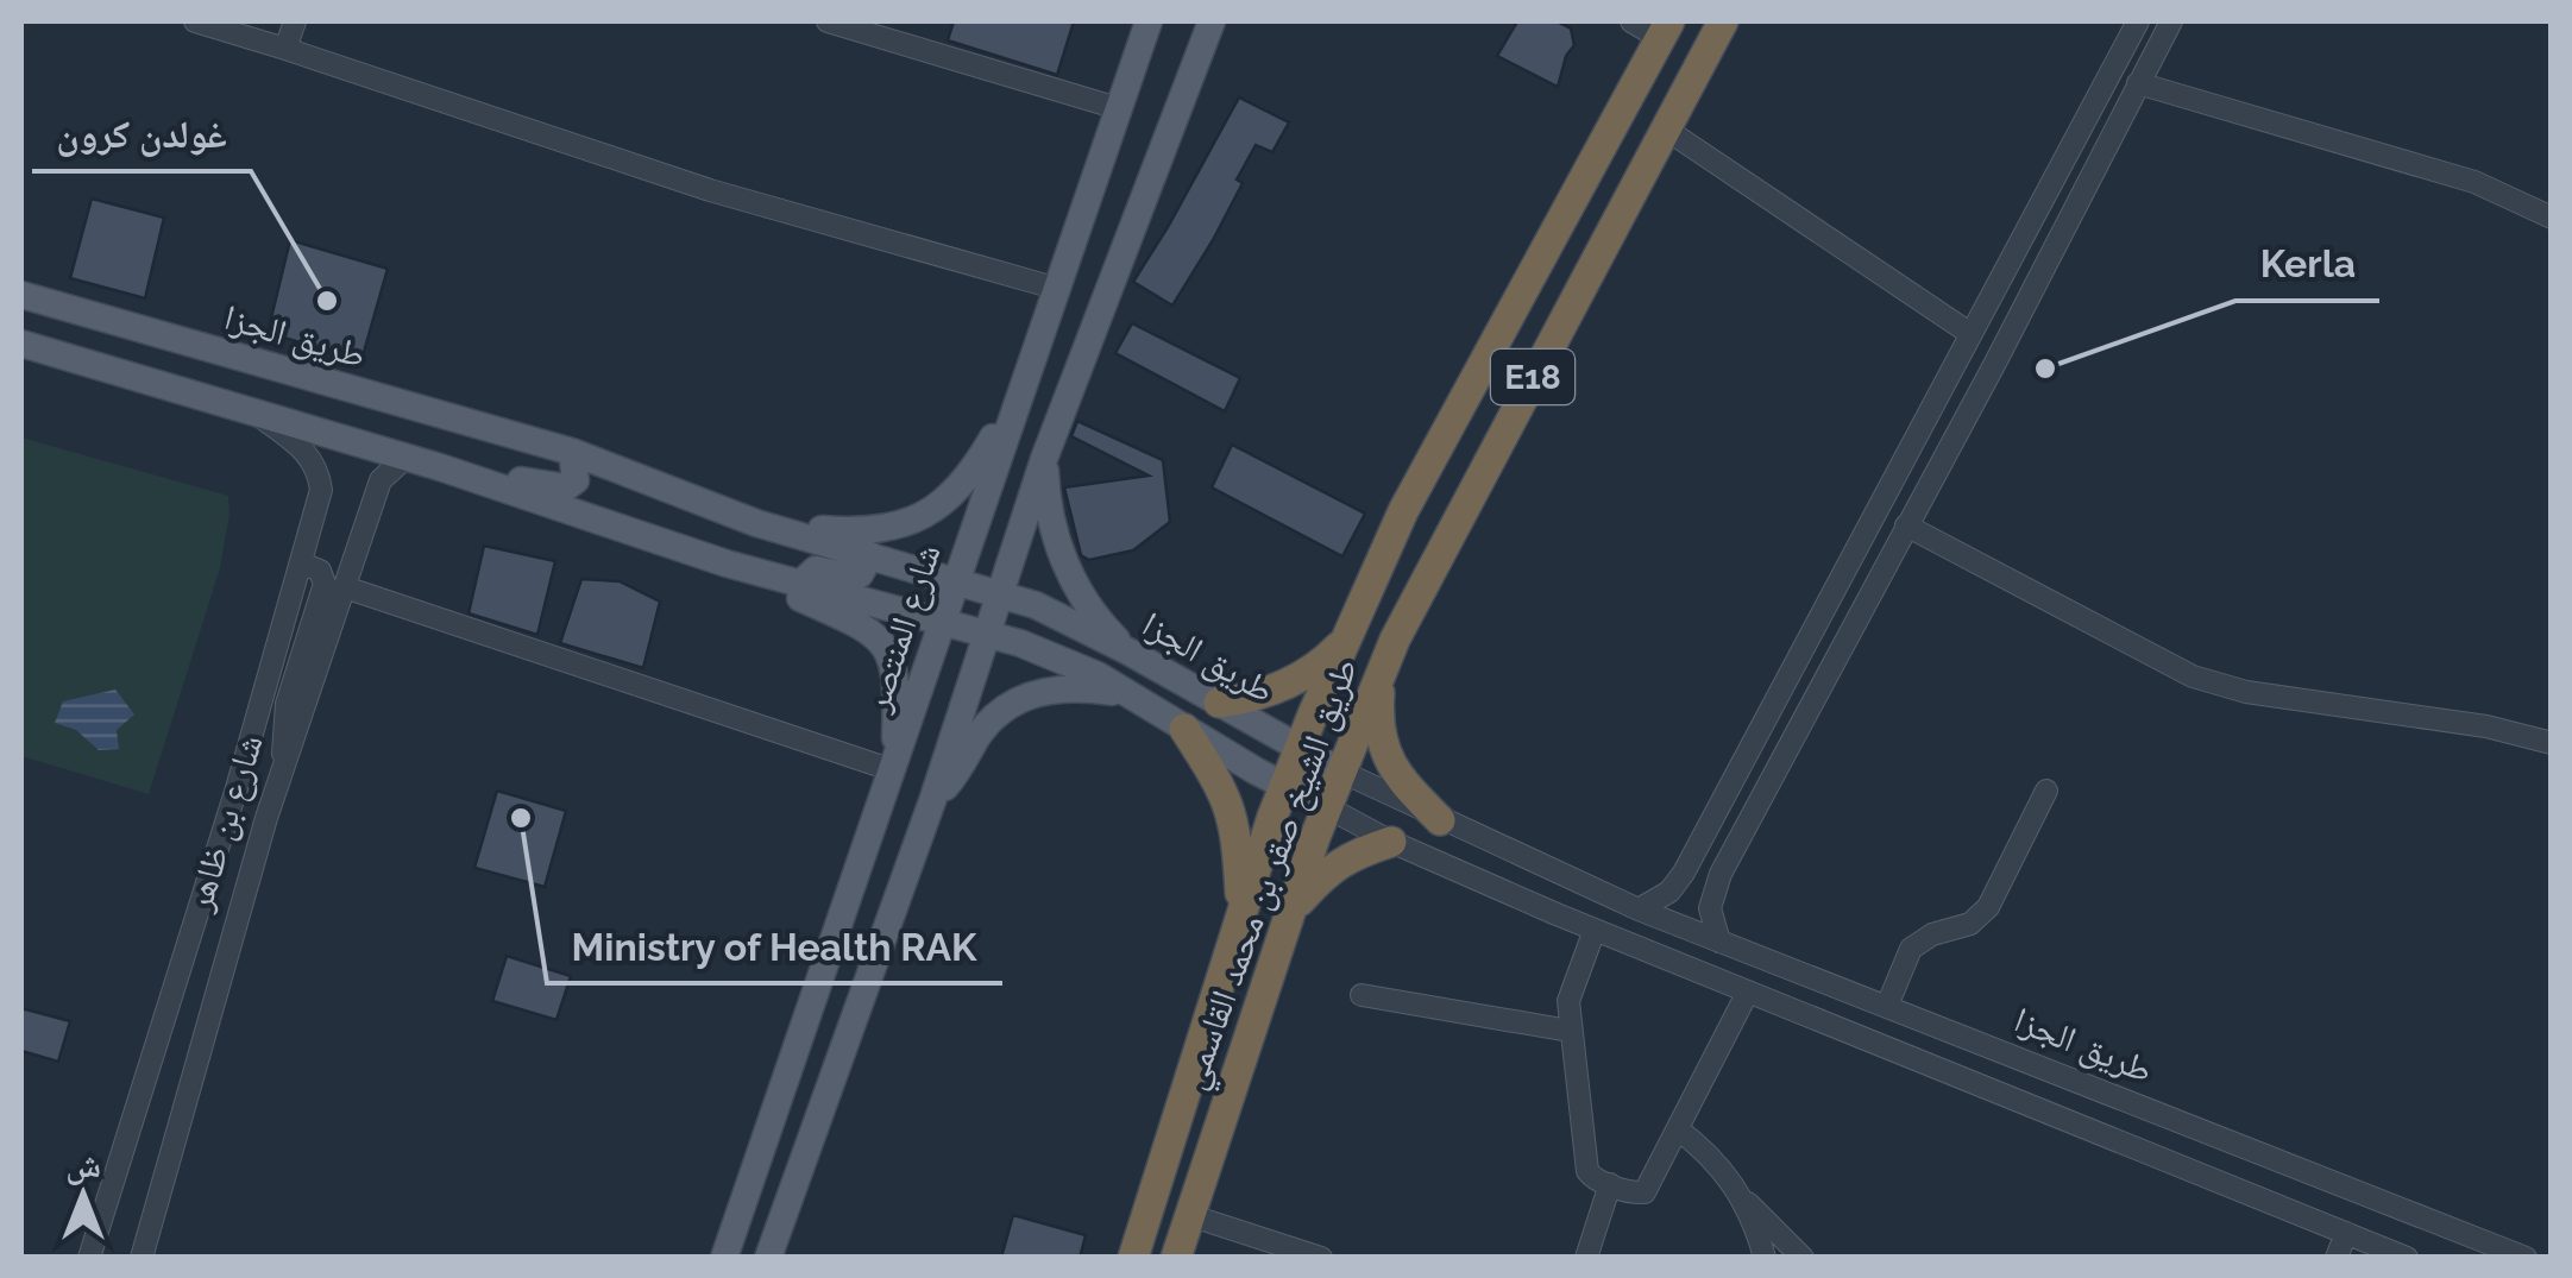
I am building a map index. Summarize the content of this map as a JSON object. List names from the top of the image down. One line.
{"streets":{"highway":["E18","طريق الشيخ صقر بن محمد القاسمي"],"main road":["طريق الجزا","شارع المنتصر"],"street":["شارع بن ظاهر"]},"crossings":[["طريق الجزا","شارع المنتصر"],["طريق الجزا","شارع بن ظاهر"],["طريق الجزا","طريق الشيخ صقر بن محمد القاسمي"]],"places":["غولدن كرون","Kerla","Ministry of Health RAK"],"north":"top"}
